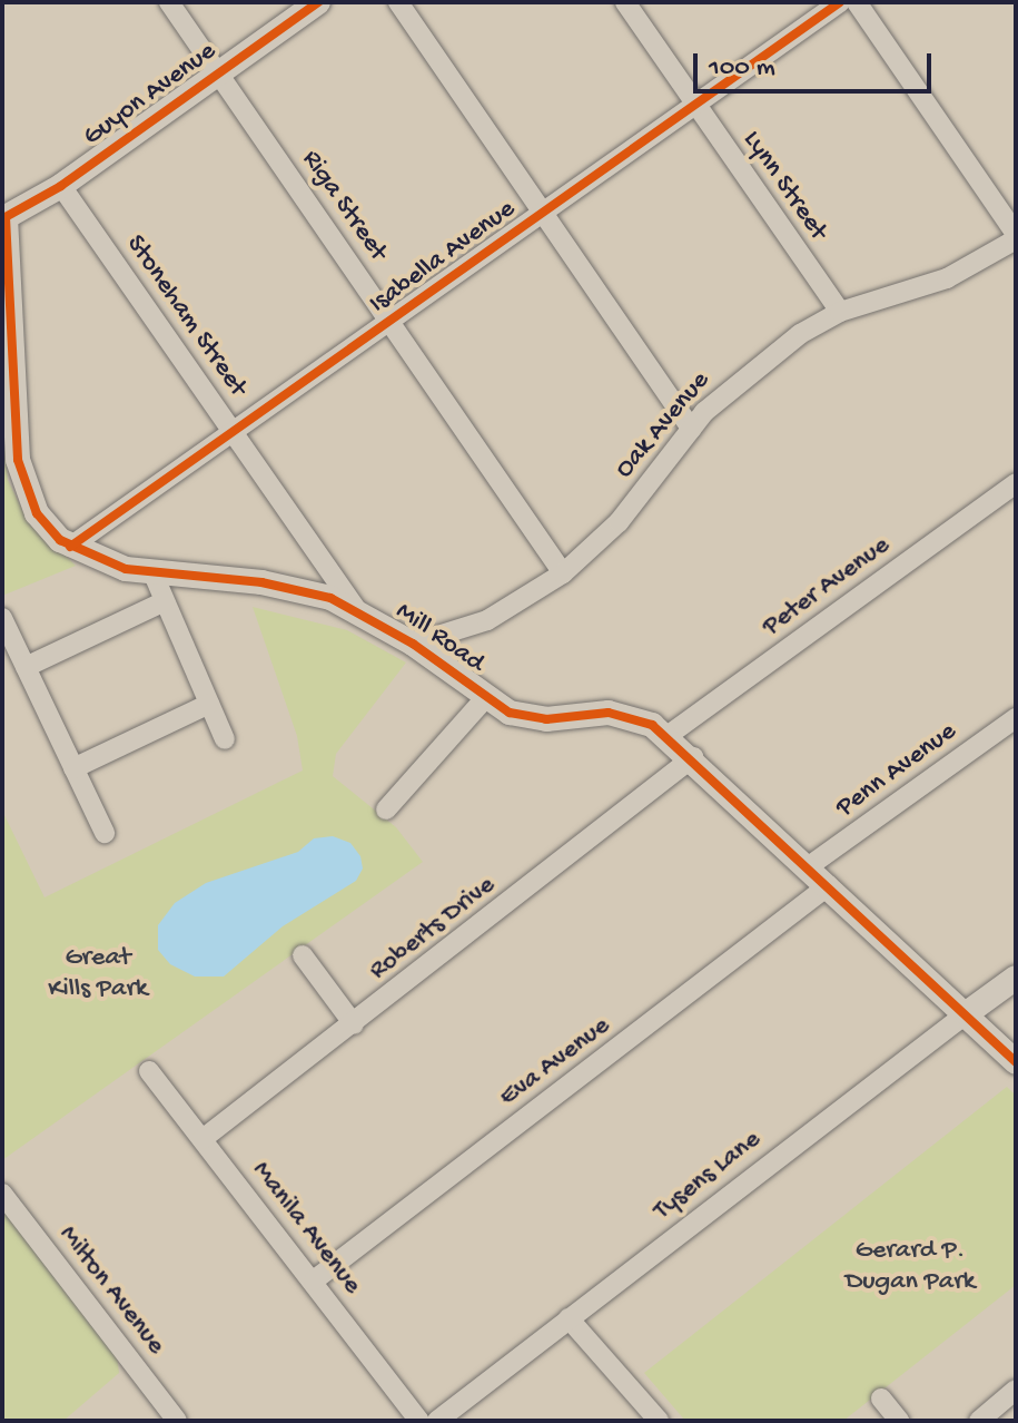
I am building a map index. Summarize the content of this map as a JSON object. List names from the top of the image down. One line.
{"streets":{"street":["Guyon Avenue","Lynn Street","Riga Street","Isabella Avenue","Stoneham Street","Oak Avenue","Peter Avenue","Mill Road","Penn Avenue","Roberts Drive","Eva Avenue","Tysens Lane","Manila Avenue","Milton Avenue"]},"crossings":[["Guyon Avenue","Riga Street"],["Guyon Avenue","Stoneham Street"],["Guyon Avenue","Mill Road"],["Lynn Street","Isabella Avenue"],["Lynn Street","Oak Avenue"],["Riga Street","Isabella Avenue"],["Riga Street","Oak Avenue"],["Isabella Avenue","Stoneham Street"],["Isabella Avenue","Mill Road"],["Stoneham Street","Mill Road"],["Oak Avenue","Mill Road"],["Peter Avenue","Mill Road"],["Mill Road","Penn Avenue"],["Mill Road","Roberts Drive"],["Mill Road","Eva Avenue"],["Mill Road","Tysens Lane"],["Roberts Drive","Manila Avenue"],["Eva Avenue","Manila Avenue"]],"parks":["Great Kills Park","Gerard P. Dugan Park"],"scale_bar":"100 m"}
